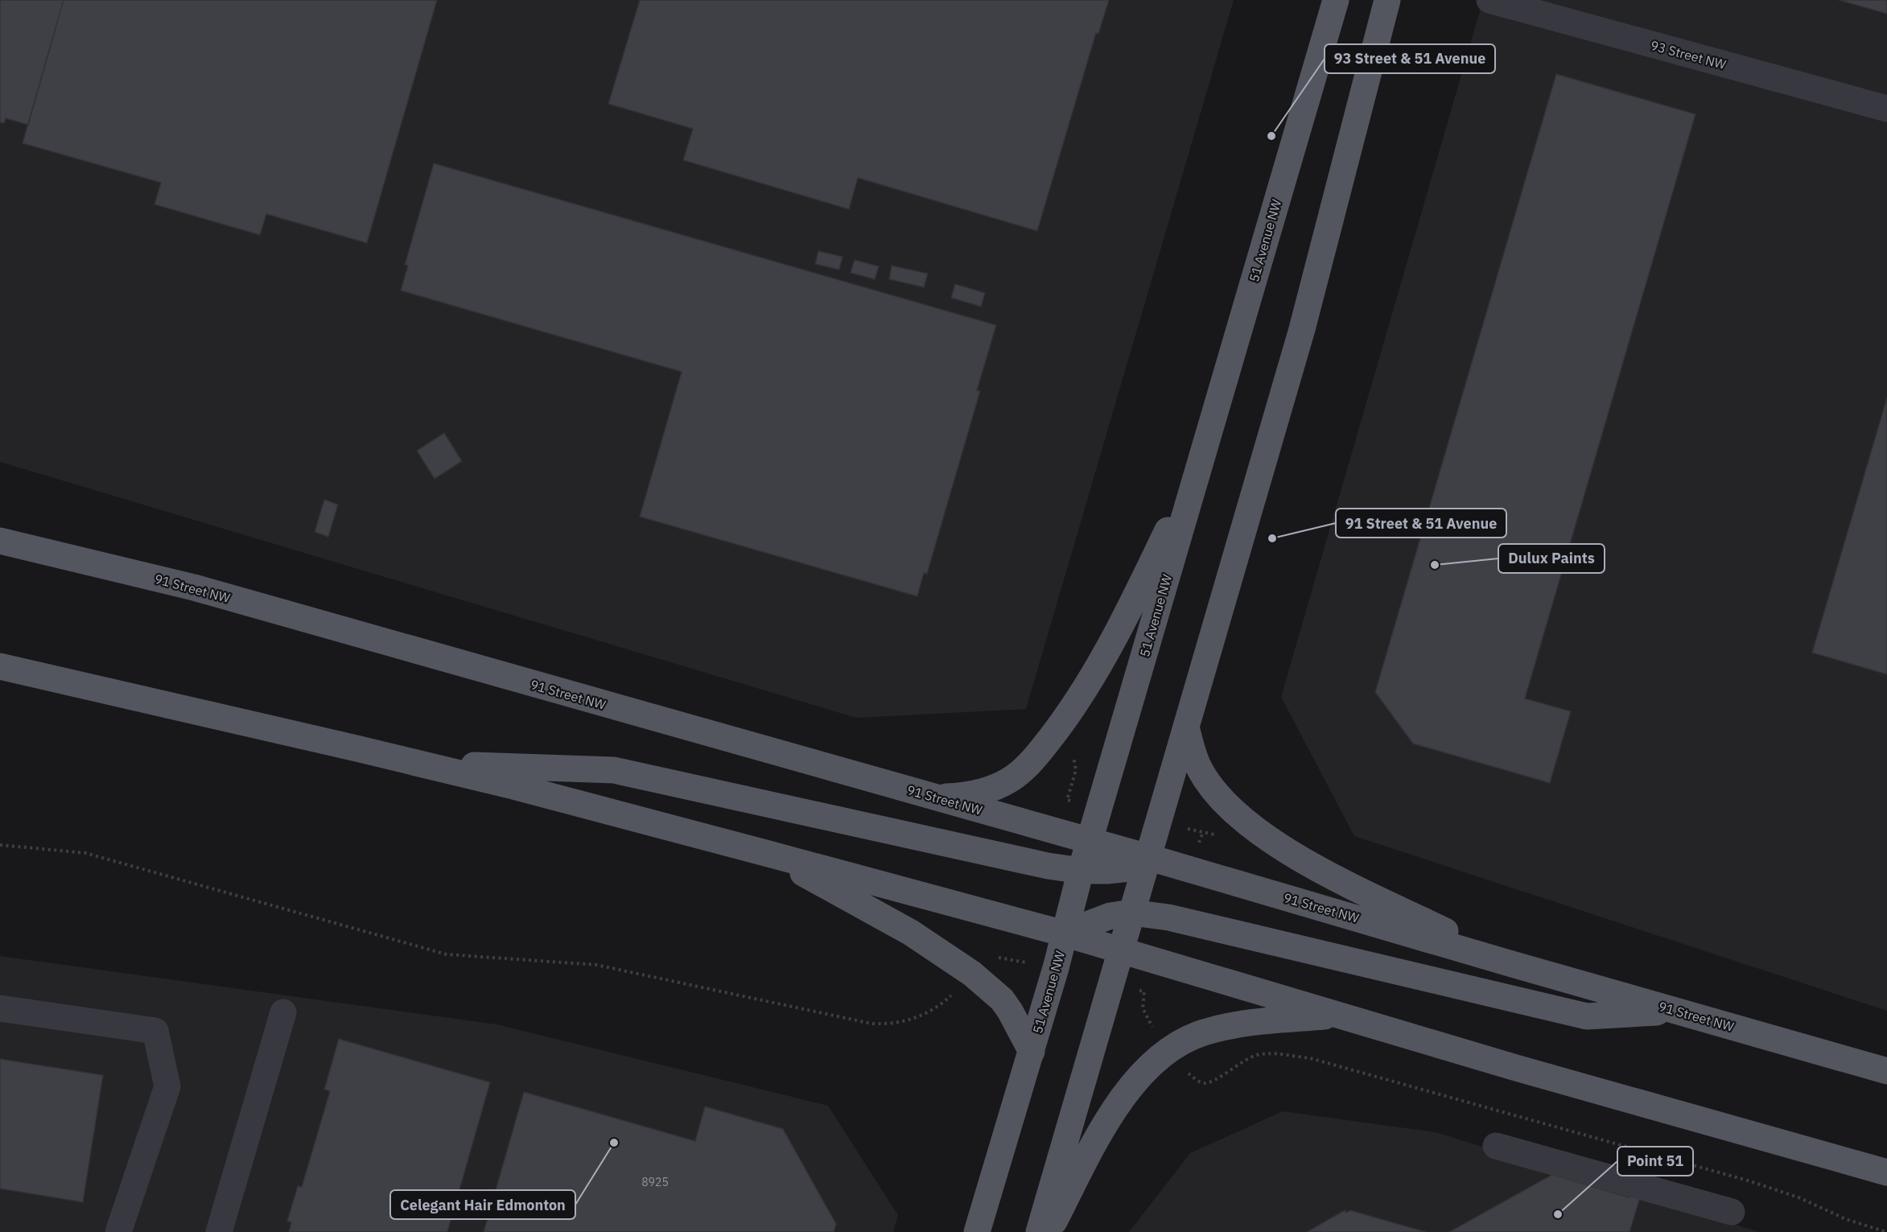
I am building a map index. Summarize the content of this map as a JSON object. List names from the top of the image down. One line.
{"streets":{"main road":["51 Avenue NW","91 Street NW"],"street":["93 Street NW"]},"crossings":[["51 Avenue NW","91 Street NW"]],"places":["93 Street & 51 Avenue","91 Street & 51 Avenue","Dulux Paints","Celegant Hair Edmonton","Point 51"],"house_numbers":["8925"]}
